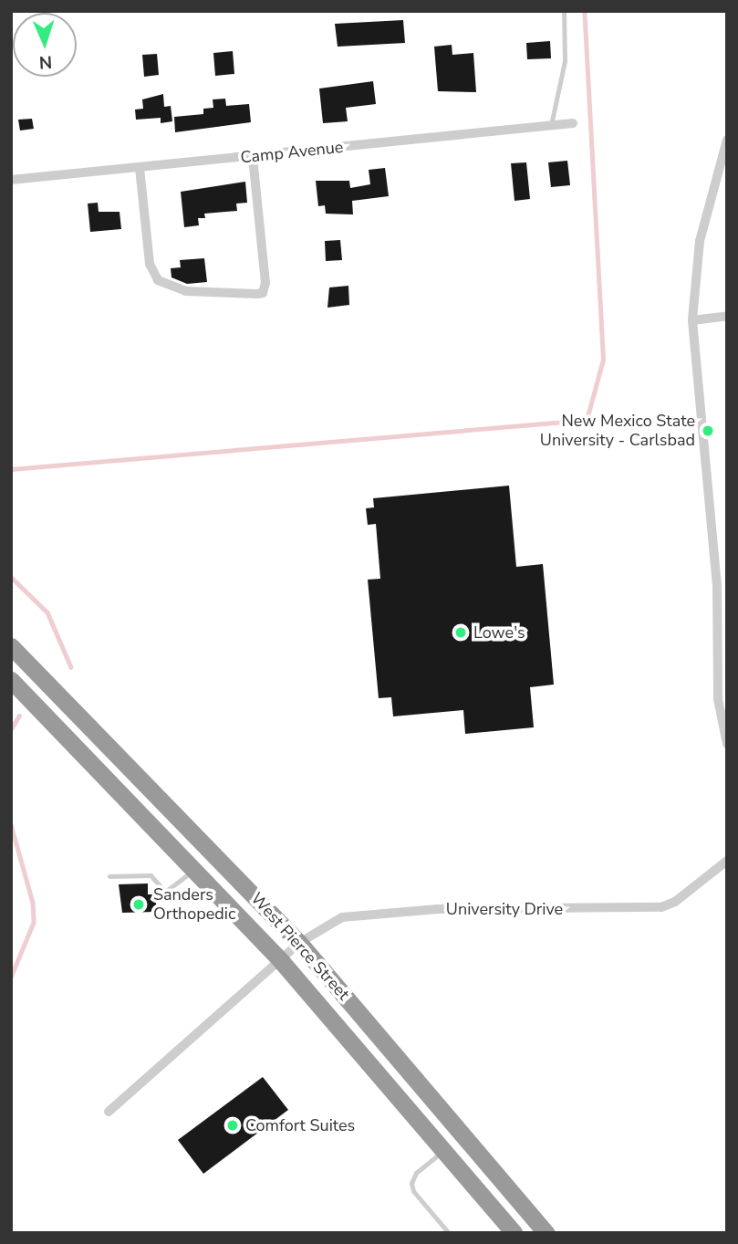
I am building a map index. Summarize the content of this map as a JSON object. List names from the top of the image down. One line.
{"streets":{"highway":["West Pierce Street"],"street":["Camp Avenue","University Drive"]},"crossings":[["University Drive","West Pierce Street"]],"places":["New Mexico State University - Carlsbad","Lowe's","Sanders Orthopedic","Comfort Suites"],"north":"bottom"}
